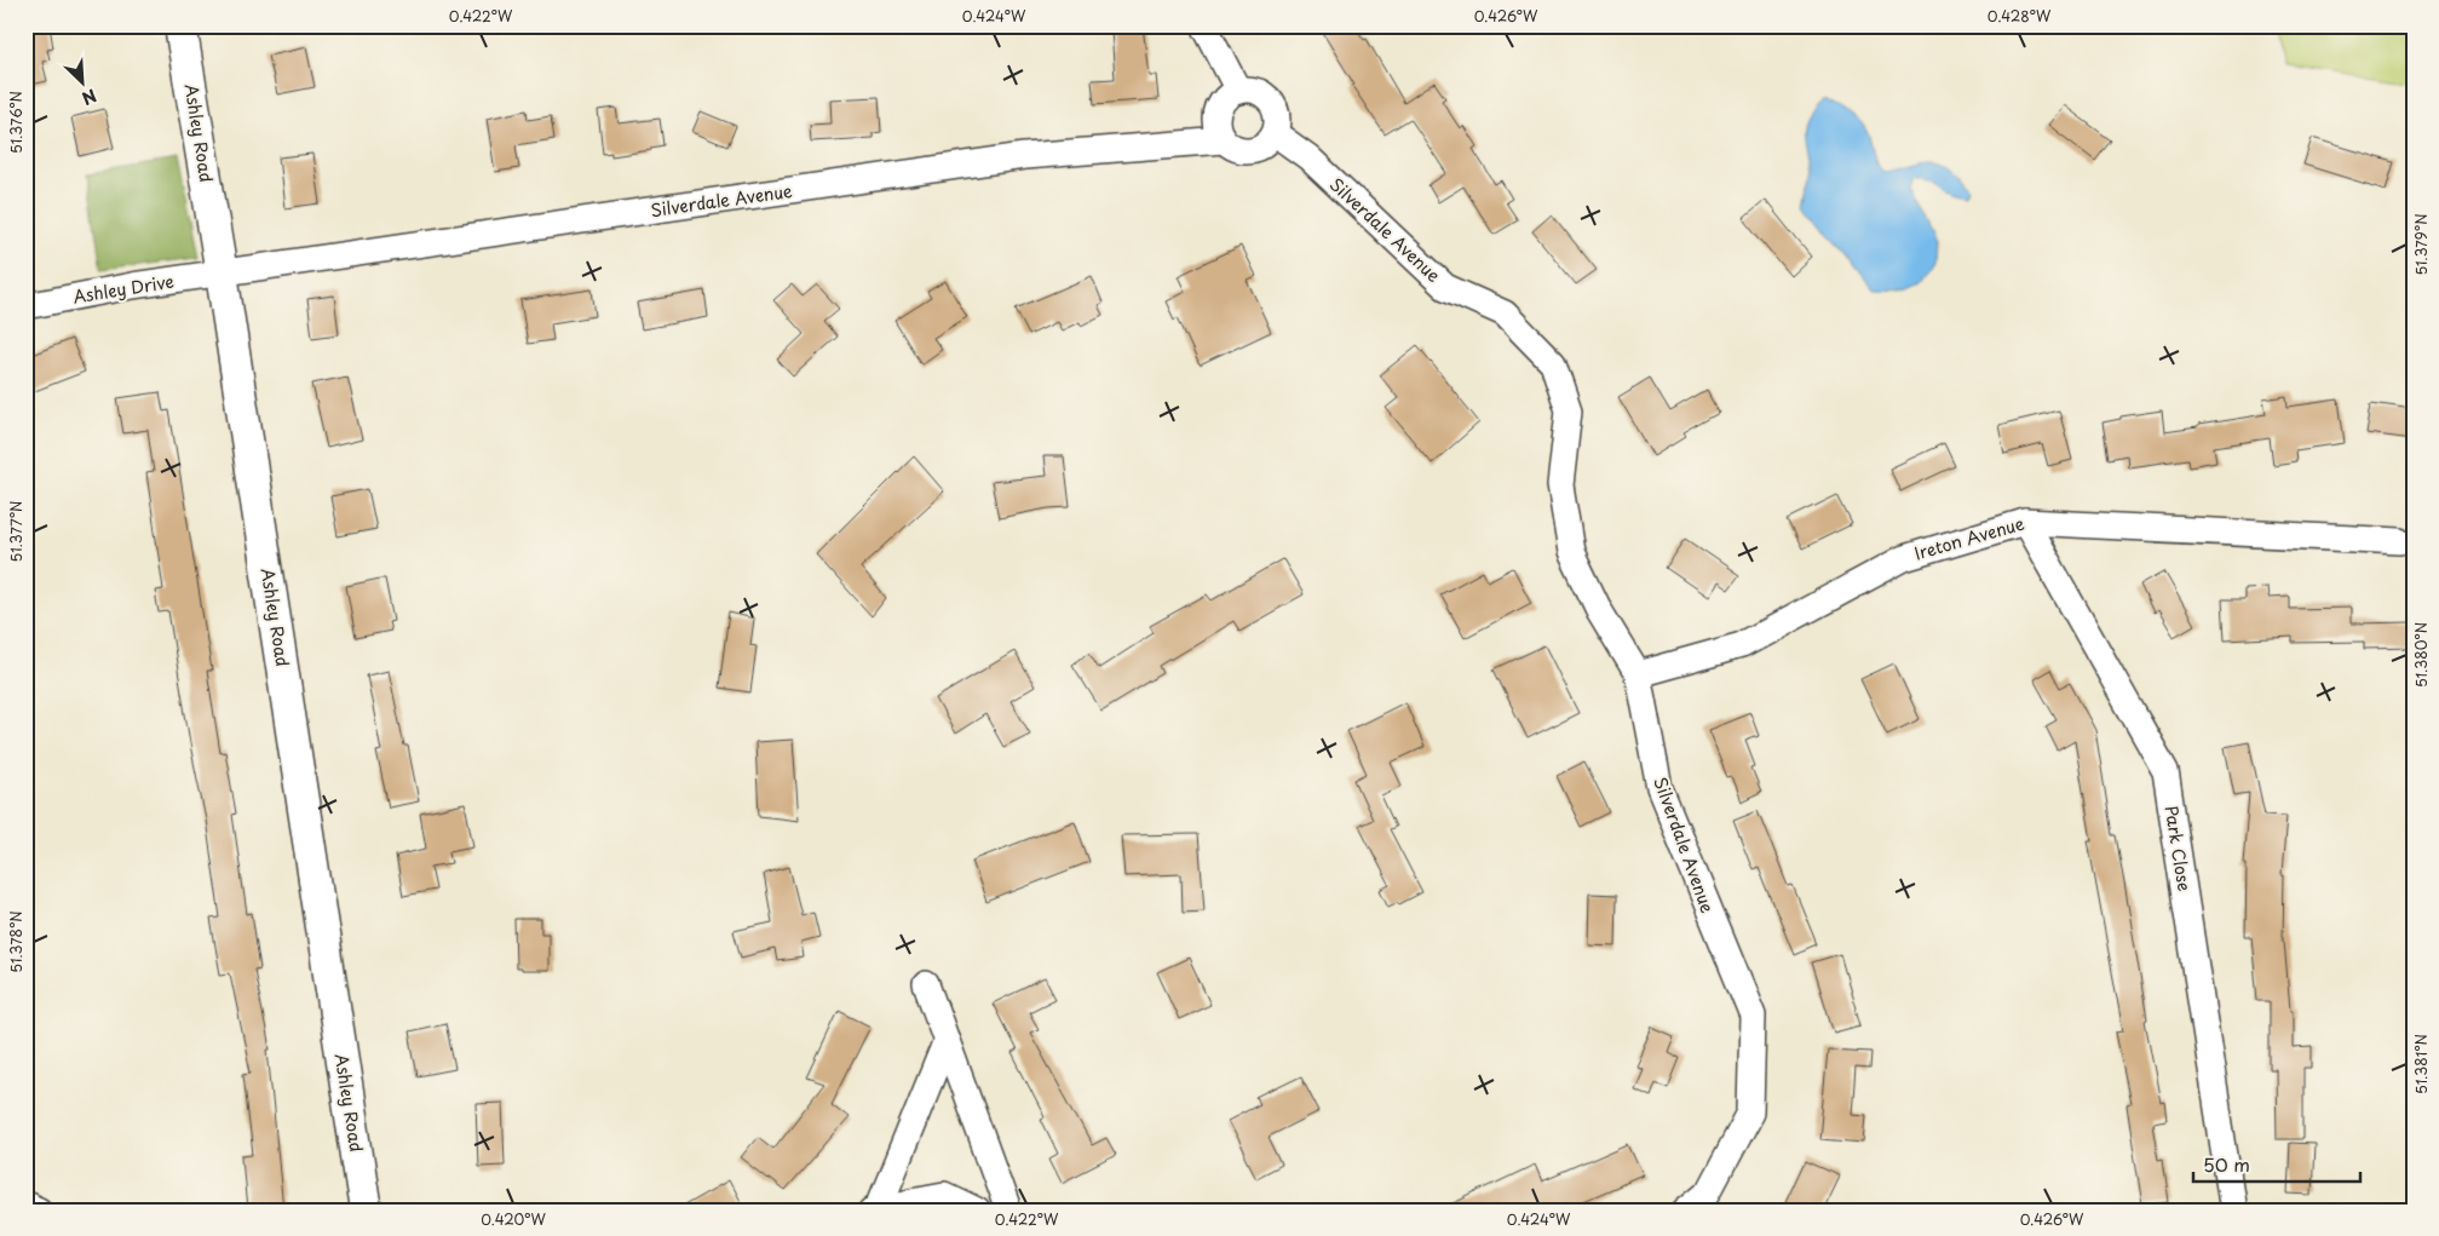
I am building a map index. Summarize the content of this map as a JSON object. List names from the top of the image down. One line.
{"streets":{"main road":["Ashley Road"],"street":["Silverdale Avenue","Ashley Drive","Ireton Avenue","Park Close"]},"crossings":[["Ashley Road","Silverdale Avenue"],["Ashley Road","Ashley Drive"],["Silverdale Avenue","Ashley Drive"],["Silverdale Avenue","Ireton Avenue"],["Ireton Avenue","Park Close"]],"scale_bar":"50 m","north":"bottom right","coordinates":["0.422°W","0.424°W","0.426°W","0.428°W","51.376°N","51.379°N","51.377°N","51.380°N","51.378°N","51.381°N","0.420°W"]}
